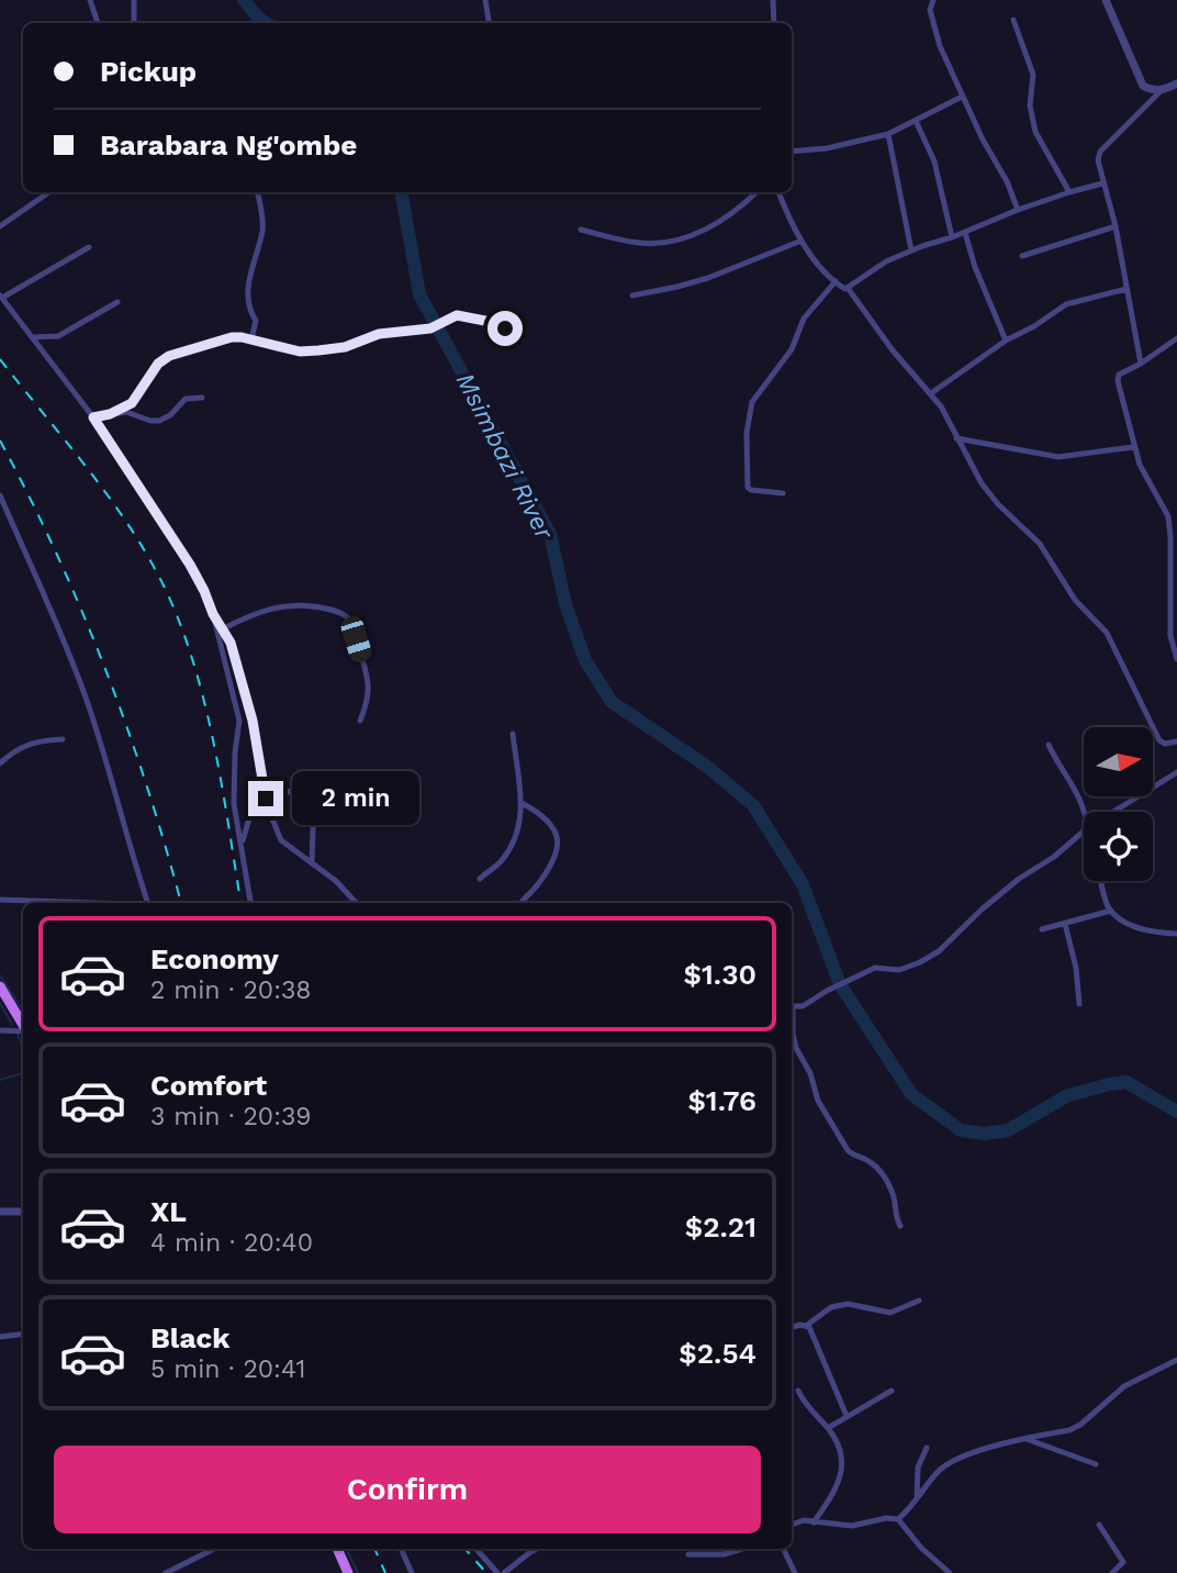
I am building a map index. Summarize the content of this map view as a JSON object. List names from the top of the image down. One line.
{"water":["Msimbazi River"],"north":"right","page":{"banner":["Pickup","Barabara Ng'ombe"],"bubble":"2 min","list":[{"name":"Economy","note":"2 min · 20:38","value":"$1.30"},{"name":"Comfort","note":"3 min · 20:39","value":"$1.76"},{"name":"XL","note":"4 min · 20:40","value":"$2.21"},{"name":"Black","note":"5 min · 20:41","value":"$2.54"}],"buttons":"Confirm"}}
